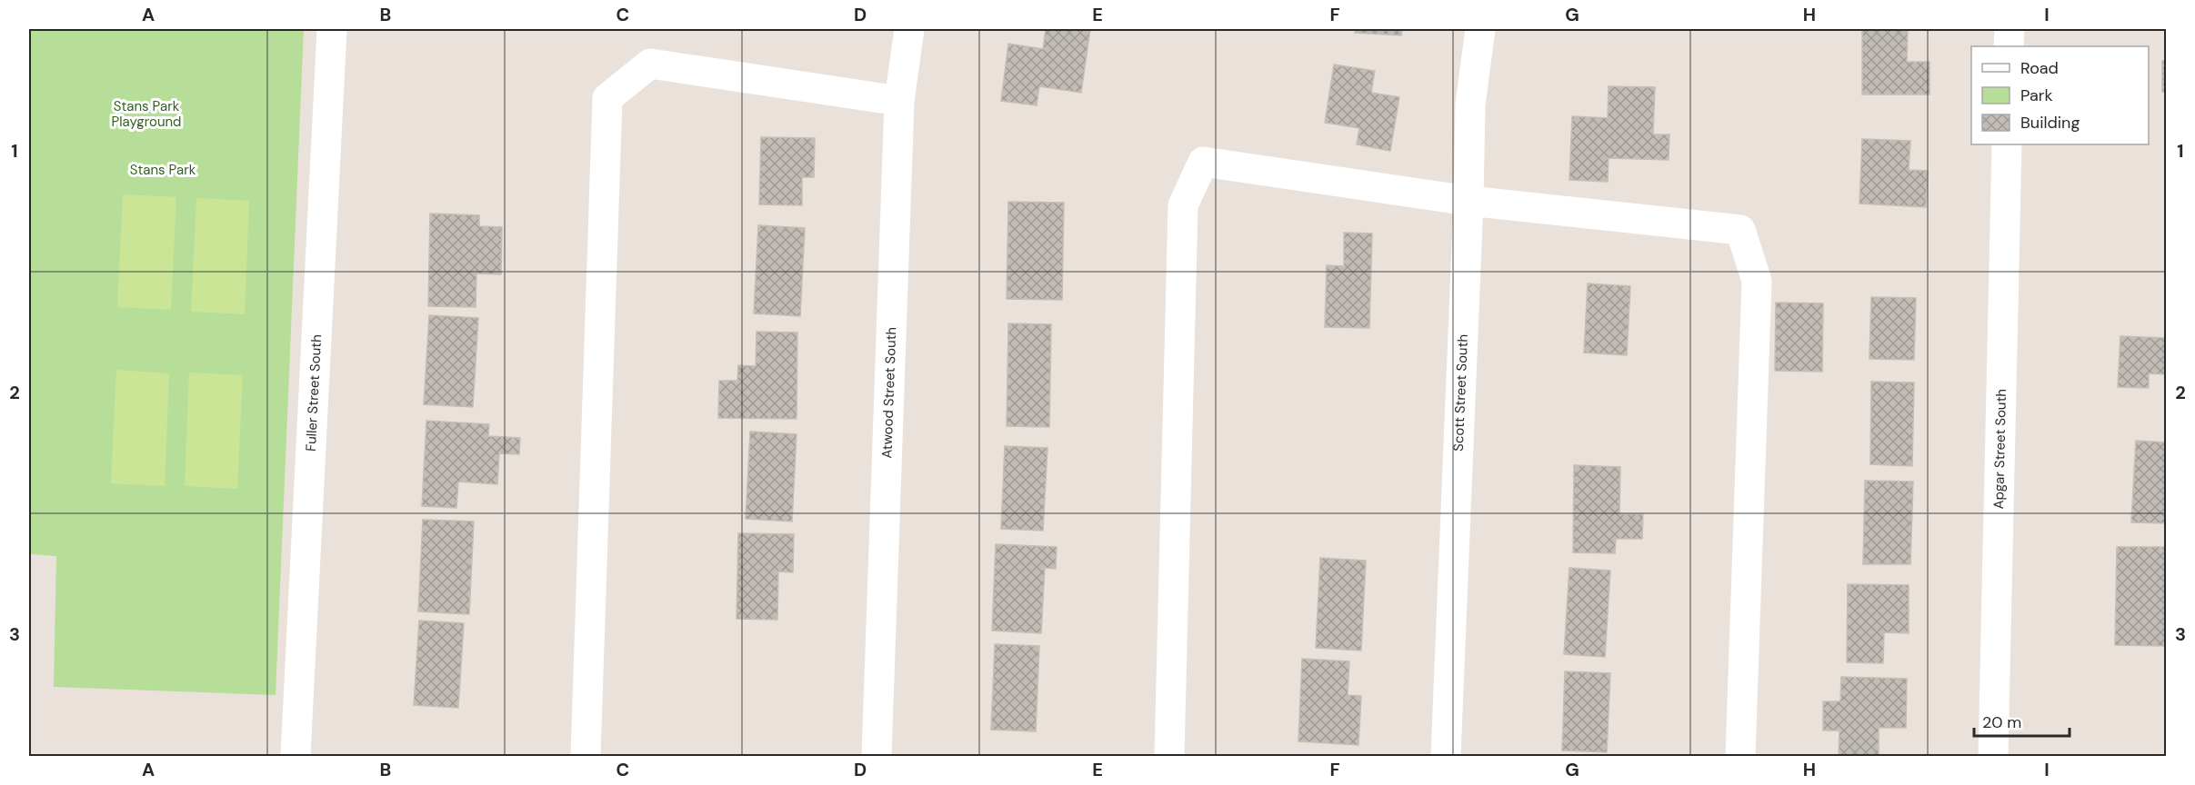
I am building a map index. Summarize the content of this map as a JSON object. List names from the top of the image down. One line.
{"streets":{"street":["Fuller Street South","Atwood Street South","Scott Street South","Apgar Street South"]},"parks":["Stans Park Playground","Stans Park"],"legend":["Road","Park","Building"],"scale_bar":"20 m","grid":{"columns":["A","B","C","D","E","F","G","H","I"],"rows":["1","2","3"]}}
